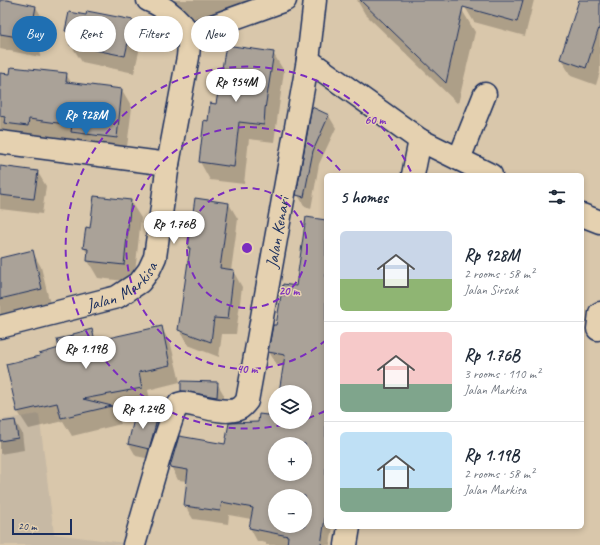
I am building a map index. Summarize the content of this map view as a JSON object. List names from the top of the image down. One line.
{"streets":{"street":["Jalan Kenari","Jalan Markisa"]},"scale_bar":"20 m","page":{"chip":["Buy","Rent","Filters","New"],"price":["Rp 954M","Rp 928M","Rp 1.76B","Rp 1.19B","Rp 1.24B"],"heading":"5 homes","list":[{"name":"Rp 928M","note":"2 rooms · 58 m² · Jalan Sirsak"},{"name":"Rp 1.76B","note":"3 rooms · 110 m² · Jalan Markisa"},{"name":"Rp 1.19B","note":"2 rooms · 58 m² · Jalan Markisa"}],"map_buttons":["+","−"],"scale":"20 m"},"rings":["60 m","20 m","40 m"]}
